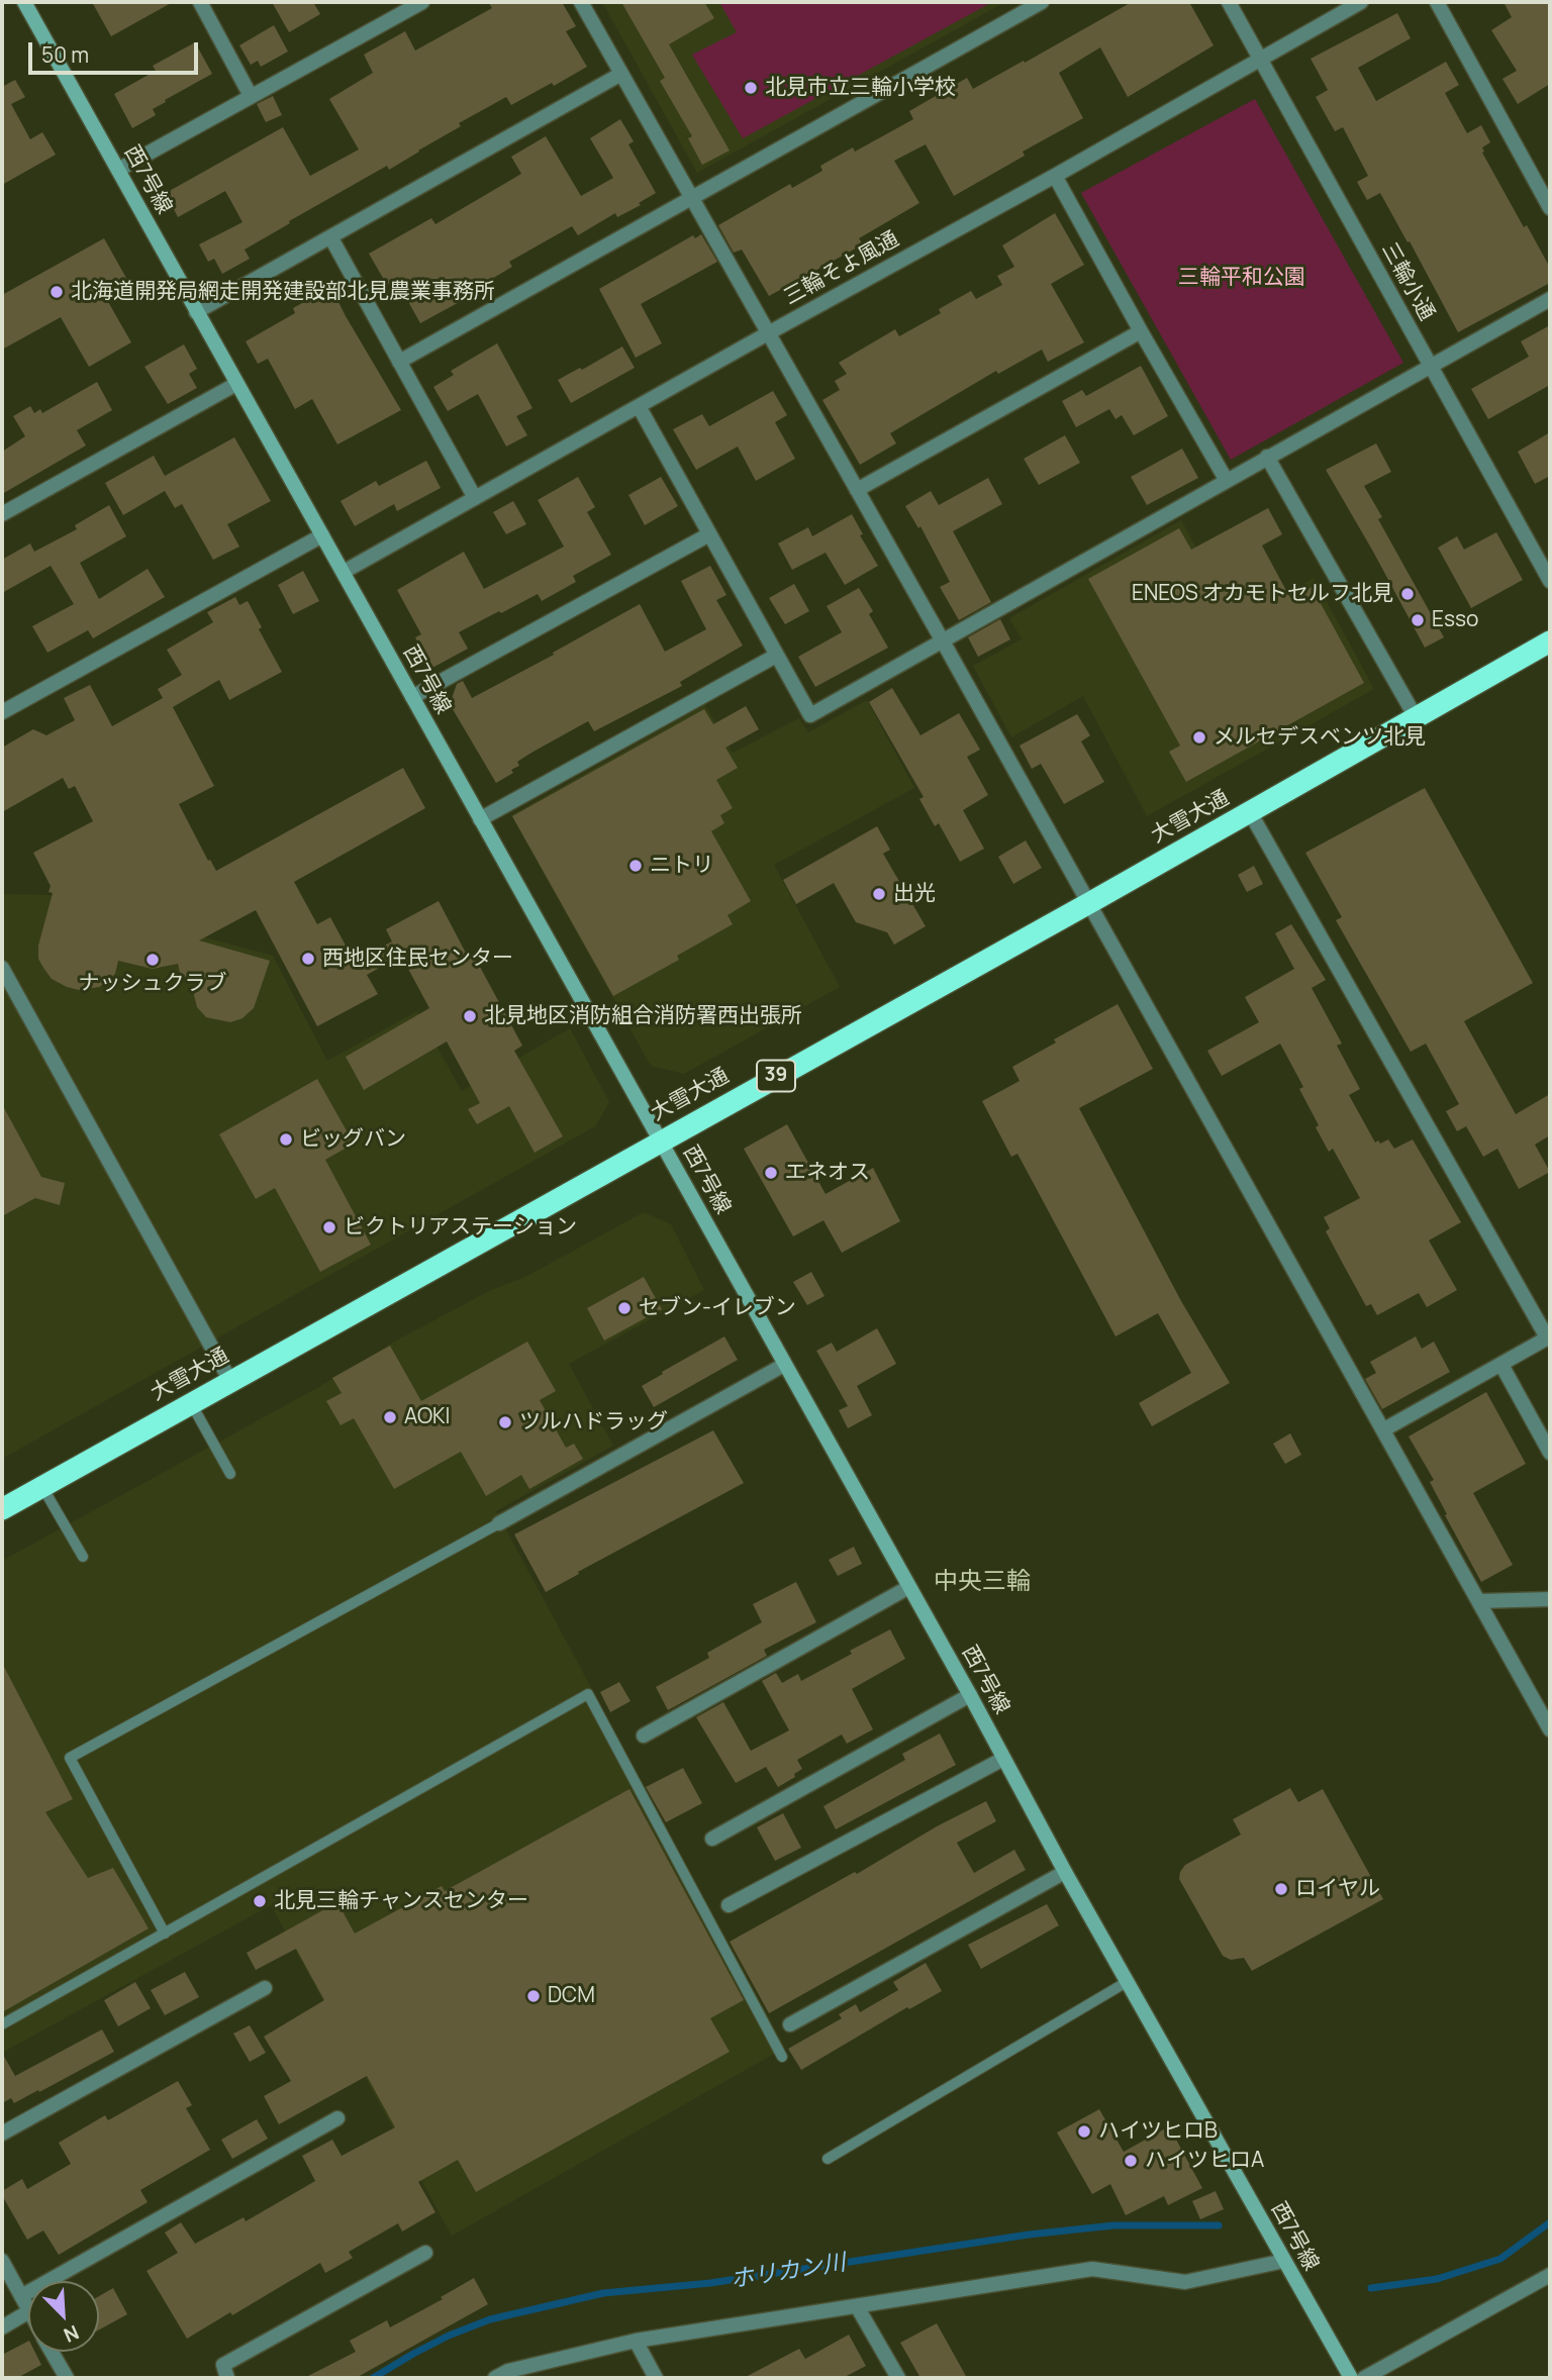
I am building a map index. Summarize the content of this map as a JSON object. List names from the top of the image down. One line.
{"streets":{"highway":["大雪大通","39"],"street":["西7号線","三輪そよ風通","三輪小通"]},"crossings":[["西7号線","三輪そよ風通"],["西7号線","大雪大通"],["三輪そよ風通","三輪小通"]],"districts":["中央三輪"],"water":["ホリカン川"],"parks":["三輪平和公園"],"places":["北見市立三輪小学校","北海道開発局網走開発建設部北見農業事務所","ENEOS オカモトセルフ北見","Esso","メルセデスベンツ北見","ニトリ","出光","西地区住民センター","ナッシュクラブ","北見地区消防組合消防署西出張所","ビッグバン","エネオス","ビクトリアステーション","セブン-イレブン","AOKI","ツルハドラッグ","ロイヤル","北見三輪チャンスセンター","DCM","ハイツヒロB","ハイツヒロA"],"scale_bar":"50 m","north":"bottom right"}
